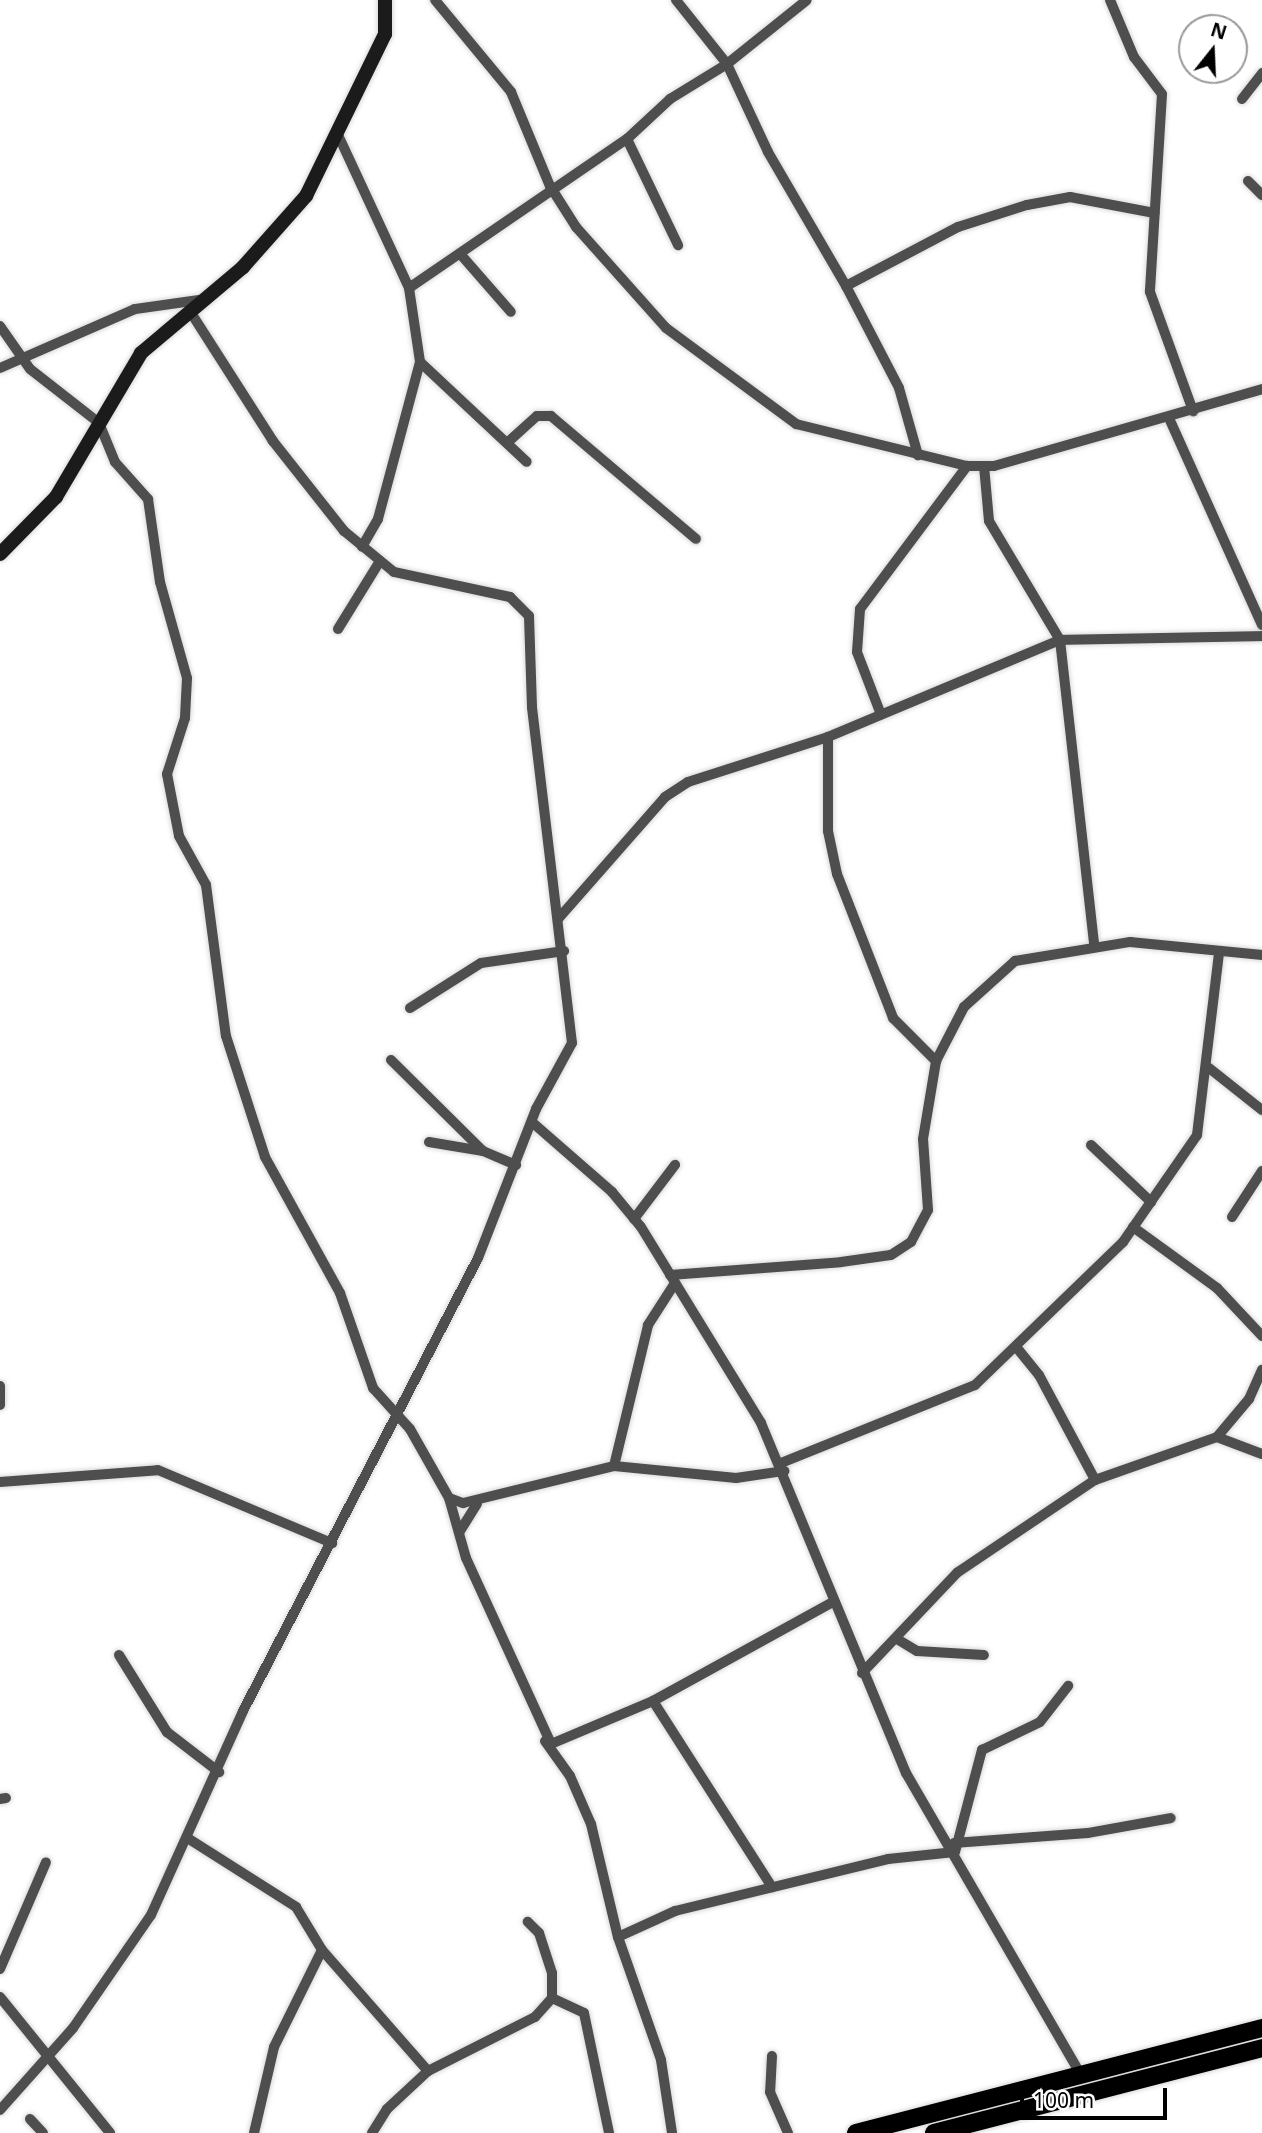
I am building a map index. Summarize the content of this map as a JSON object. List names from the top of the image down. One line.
{"scale_bar":"100 m","north":"top"}
